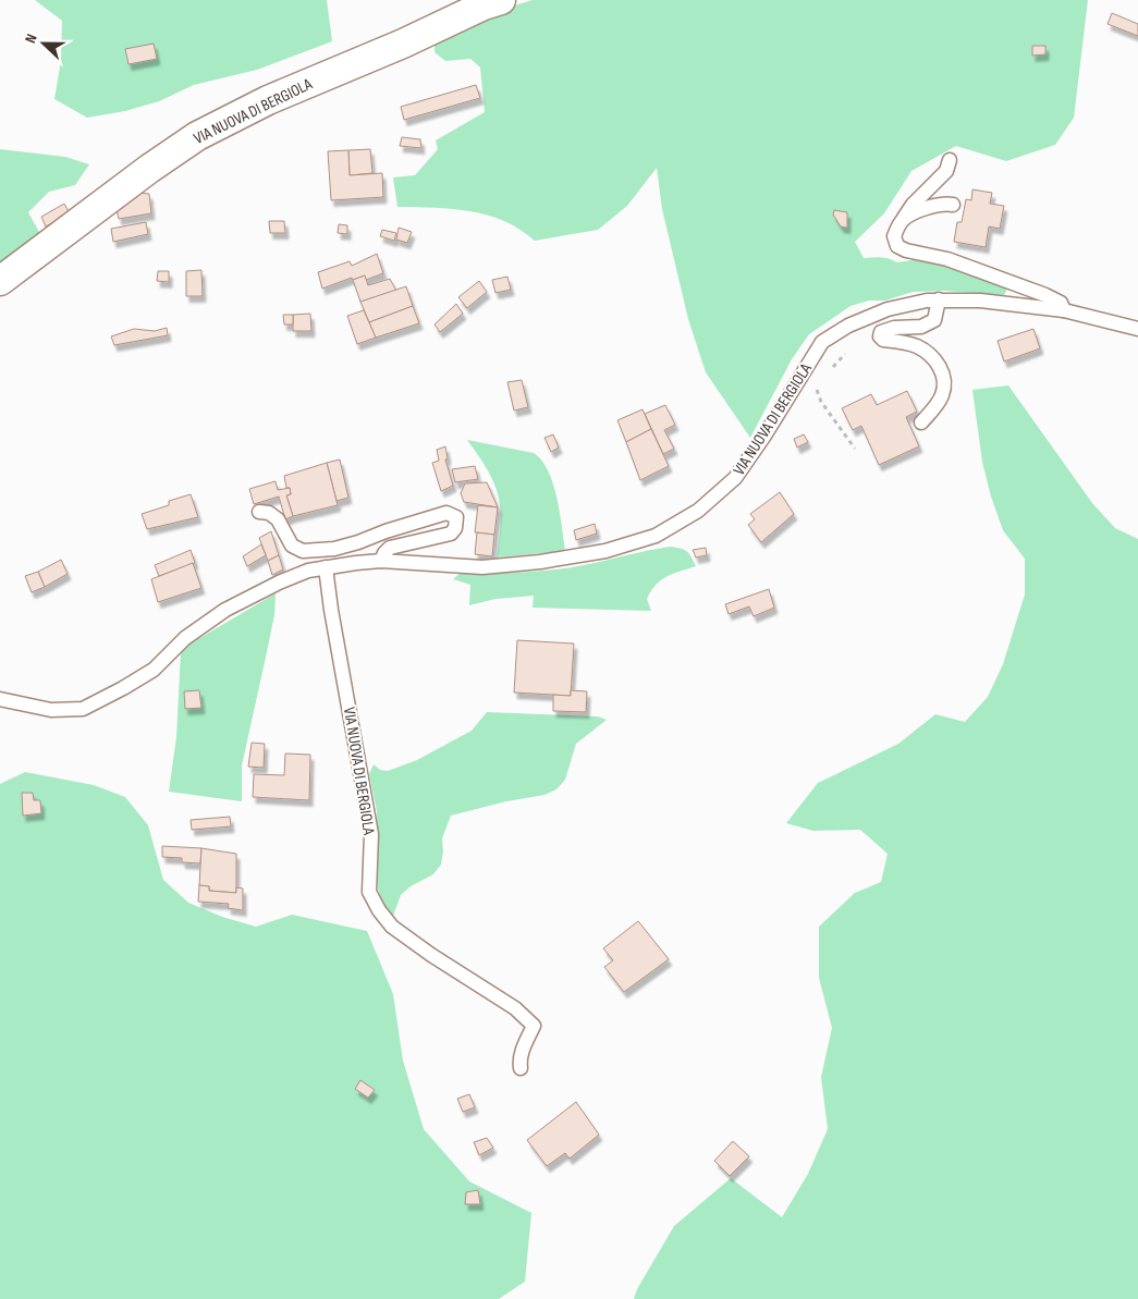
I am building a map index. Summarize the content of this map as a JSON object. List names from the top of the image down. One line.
{"streets":{"street":["VIA NUOVA DI BERGIOLA"]},"north":"left"}
